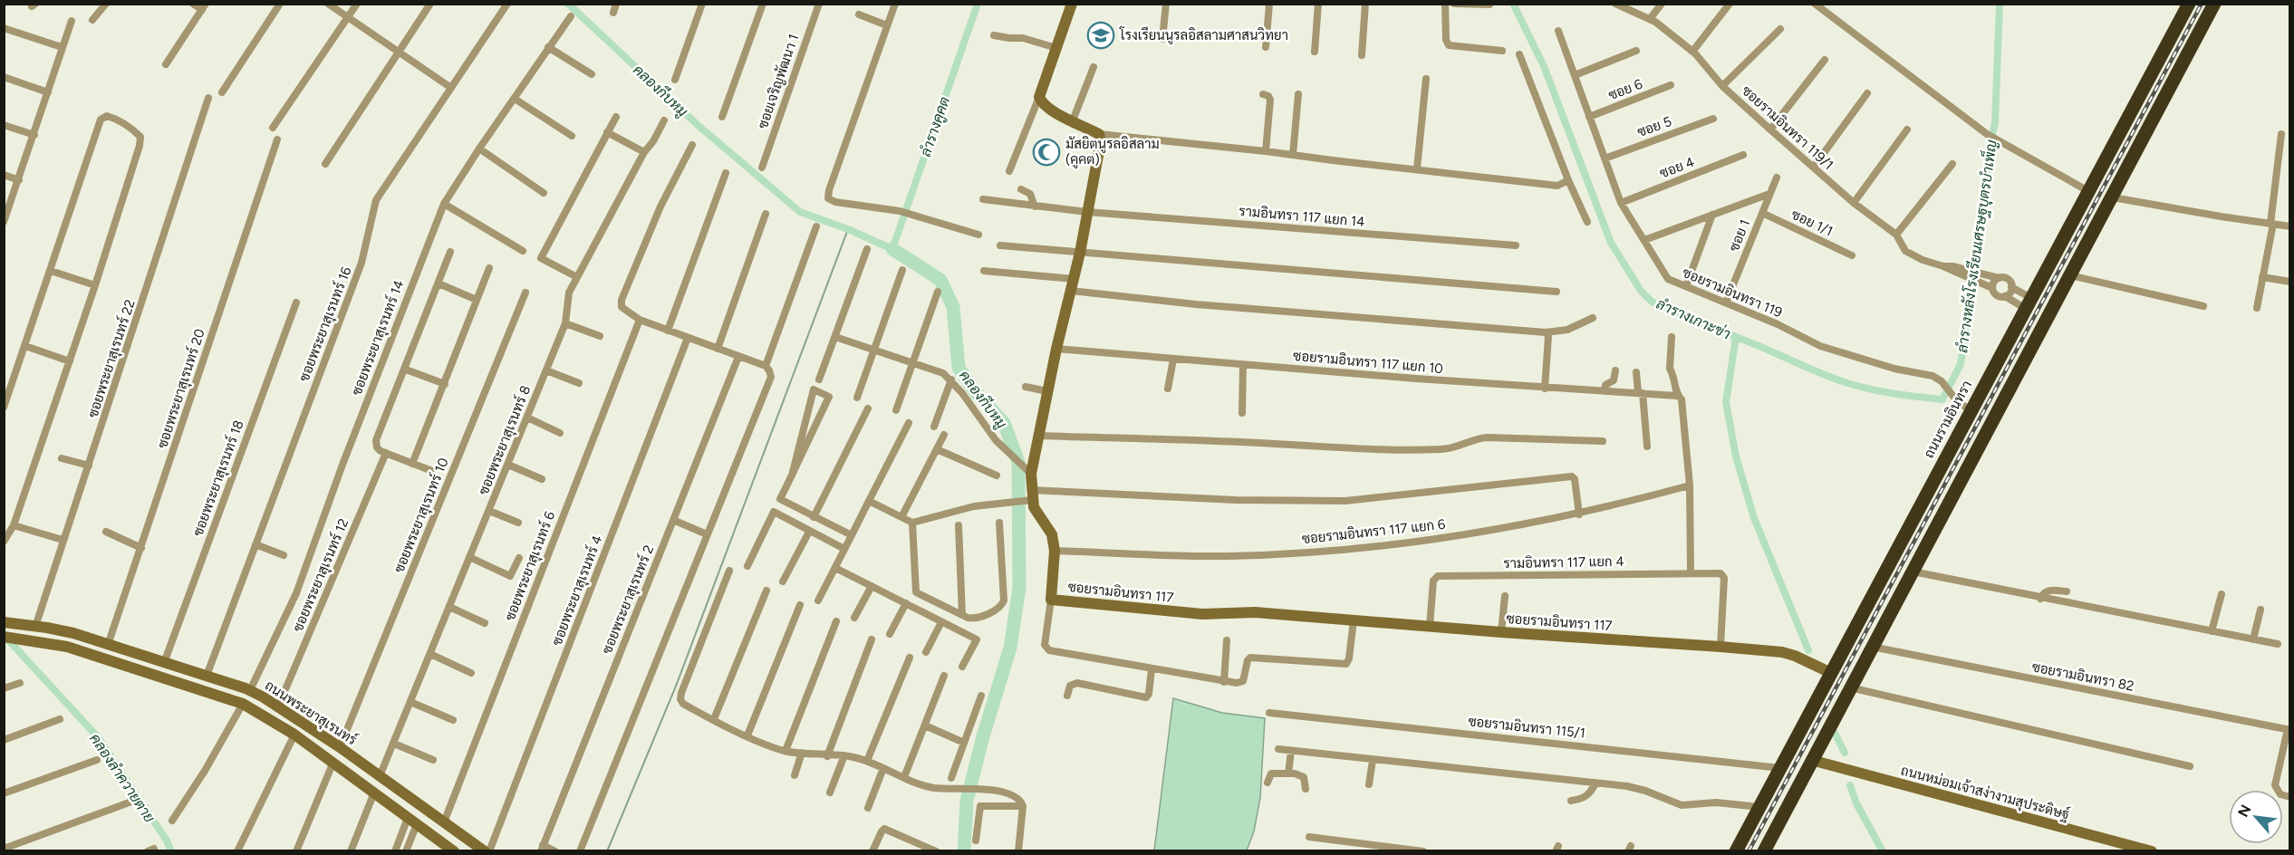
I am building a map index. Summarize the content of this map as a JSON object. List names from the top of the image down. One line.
{"streets":{"highway":["ถนนรามอินทรา"],"street":["ซอยเจริญพัฒนา 1","ซอย 6","ซอย 5","ซอยรามอินทรา 119/1","ซอย 4","รามอินทรา 117 แยก 14","ซอย 1/1","ซอย 1","ซอยรามอินทรา 119","ซอยพระยาสุเรนทร์ 16","ซอยพระยาสุเรนทร์ 14","ซอยพระยาสุเรนทร์ 22","ซอยรามอินทรา 117 แยก 10","ซอยพระยาสุเรนทร์ 20","ซอยพระยาสุเรนทร์ 8","ซอยพระยาสุเรนทร์ 18","ซอยพระยาสุเรนทร์ 10","ซอยรามอินทรา 117 แยก 6","รามอินทรา 117 แยก 4","ซอยพระยาสุเรนทร์ 6","ซอยพระยาสุเรนทร์ 12","ซอยพระยาสุเรนทร์ 4","ซอยรามอินทรา 117","ซอยพระยาสุเรนทร์ 2","ซอยรามอินทรา 82","ถนนพระยาสุเรนทร์","ซอยรามอินทรา 115/1","ถนนหม่อมเจ้าสง่างามสุประดิษฐ์"]},"crossings":[["ซอย 6","ซอยรามอินทรา 119"],["ซอย 5","ซอยรามอินทรา 119"],["ซอยรามอินทรา 119/1","ถนนรามอินทรา"],["ซอย 4","ซอยรามอินทรา 119"],["รามอินทรา 117 แยก 14","ซอยรามอินทรา 117"],["ซอย 1/1","ซอย 1"],["ซอย 1","ซอยรามอินทรา 119"],["ซอยรามอินทรา 119","ถนนรามอินทรา"],["ซอยพระยาสุเรนทร์ 16","ถนนพระยาสุเรนทร์"],["ซอยพระยาสุเรนทร์ 14","ถนนพระยาสุเรนทร์"],["ซอยพระยาสุเรนทร์ 22","ถนนพระยาสุเรนทร์"],["ซอยรามอินทรา 117 แยก 10","ซอยรามอินทรา 117"],["ซอยพระยาสุเรนทร์ 20","ถนนพระยาสุเรนทร์"],["ถนนรามอินทรา","ซอยรามอินทรา 117"],["ถนนรามอินทรา","ซอยรามอินทรา 115/1"],["ซอยพระยาสุเรนทร์ 8","ถนนพระยาสุเรนทร์"],["ซอยพระยาสุเรนทร์ 18","ถนนพระยาสุเรนทร์"],["ซอยพระยาสุเรนทร์ 10","ถนนพระยาสุเรนทร์"],["ซอยรามอินทรา 117 แยก 6","ซอยรามอินทรา 117"],["รามอินทรา 117 แยก 4","ซอยรามอินทรา 117"],["ซอยพระยาสุเรนทร์ 6","ถนนพระยาสุเรนทร์"],["ซอยพระยาสุเรนทร์ 12","ถนนพระยาสุเรนทร์"]],"water":["คลองกีบหมู","ลำรางคูคต","ลำรางหลังโรงเรียนเศรษฐบุตรบำเพ็ญ","ลำรางเกาะข่า","คลองลำควายตาย"],"places":{"school or university":["โรงเรียนนูรลอิสลามศาสนวิทยา"],"mosque":["มัสยิตนูรลอิสลาม (คูคต)"]},"north":"top left"}
